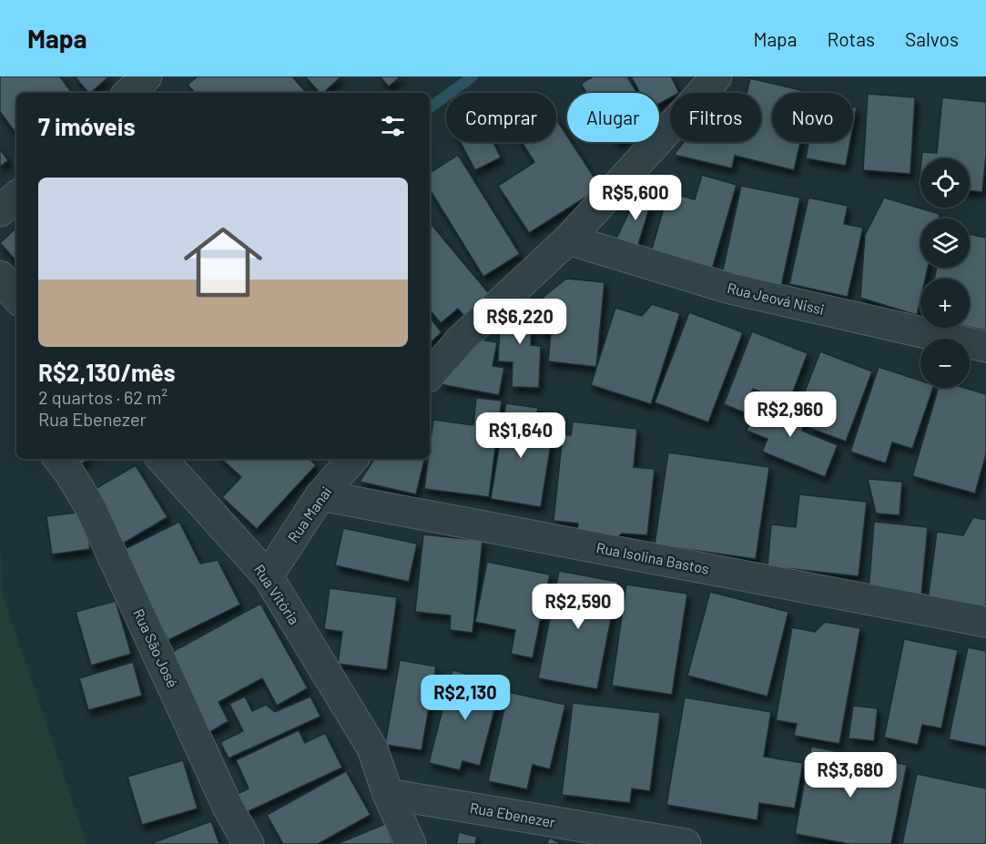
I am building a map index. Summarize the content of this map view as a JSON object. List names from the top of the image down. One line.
{"streets":{"street":["Rua Jeová Nissi","Rua Manai","Rua Isolina Bastos","Rua Vitória","Rua São José","Rua Ebenezer"]},"crossings":[["Rua Manai","Rua Isolina Bastos"],["Rua Manai","Rua Vitória"],["Rua Vitória","Rua Ebenezer"]],"page":{"header":"Mapa","nav":["Mapa","Rotas","Salvos"],"chip":["Comprar","Alugar","Filtros","Novo"],"heading":"7 imóveis","map_buttons":["+","−"],"list":[{"name":"R$2,130/mês","note":"2 quartos · 62 m² · Rua Ebenezer"}],"price":["R$5,600","R$6,220","R$2,960","R$1,640","R$2,590","R$2,130","R$3,680"]}}
